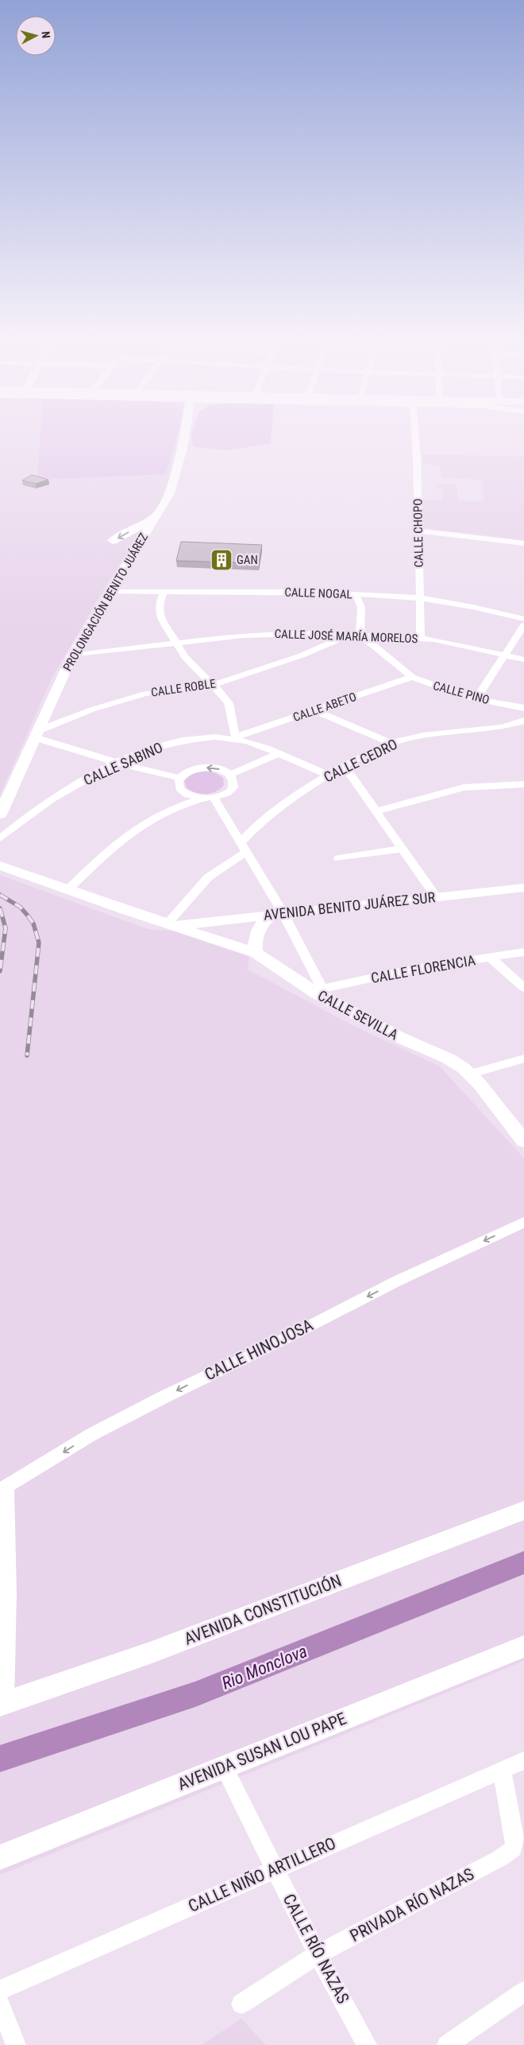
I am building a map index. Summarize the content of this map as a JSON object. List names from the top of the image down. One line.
{"streets":{"street":["CALLE CHOPO","CALLE NOGAL","PROLONGACIÓN BENITO JUÁREZ","CALLE JOSÉ MARÍA MORELOS","CALLE ROBLE","CALLE PINO","CALLE ABETO","CALLE CEDRO","CALLE SABINO","AVENIDA BENITO JUÁREZ SUR","CALLE FLORENCIA","CALLE SEVILLA","CALLE HINOJOSA","AVENIDA CONSTITUCIÓN","AVENIDA SUSAN LOU PAPE","CALLE NIÑO ARTILLERO","PRIVADA RÍO NAZAS","CALLE RÍO NAZAS"]},"crossings":[["CALLE CHOPO","CALLE NOGAL"],["CALLE CHOPO","CALLE JOSÉ MARÍA MORELOS"],["CALLE NOGAL","PROLONGACIÓN BENITO JUÁREZ"],["PROLONGACIÓN BENITO JUÁREZ","CALLE JOSÉ MARÍA MORELOS"],["PROLONGACIÓN BENITO JUÁREZ","CALLE ROBLE"],["CALLE JOSÉ MARÍA MORELOS","CALLE ROBLE"],["CALLE JOSÉ MARÍA MORELOS","CALLE PINO"],["CALLE ROBLE","CALLE PINO"],["CALLE PINO","CALLE ABETO"],["CALLE ABETO","CALLE SABINO"],["CALLE CEDRO","CALLE SABINO"],["AVENIDA BENITO JUÁREZ SUR","CALLE SEVILLA"],["CALLE FLORENCIA","CALLE SEVILLA"],["AVENIDA SUSAN LOU PAPE","CALLE RÍO NAZAS"],["CALLE NIÑO ARTILLERO","PRIVADA RÍO NAZAS"],["CALLE NIÑO ARTILLERO","CALLE RÍO NAZAS"],["PRIVADA RÍO NAZAS","CALLE RÍO NAZAS"]],"one_way":["CALLE HINOJOSA"],"water":["Rio Monclova"],"places":{"building":["GAN"]},"north":"right"}
